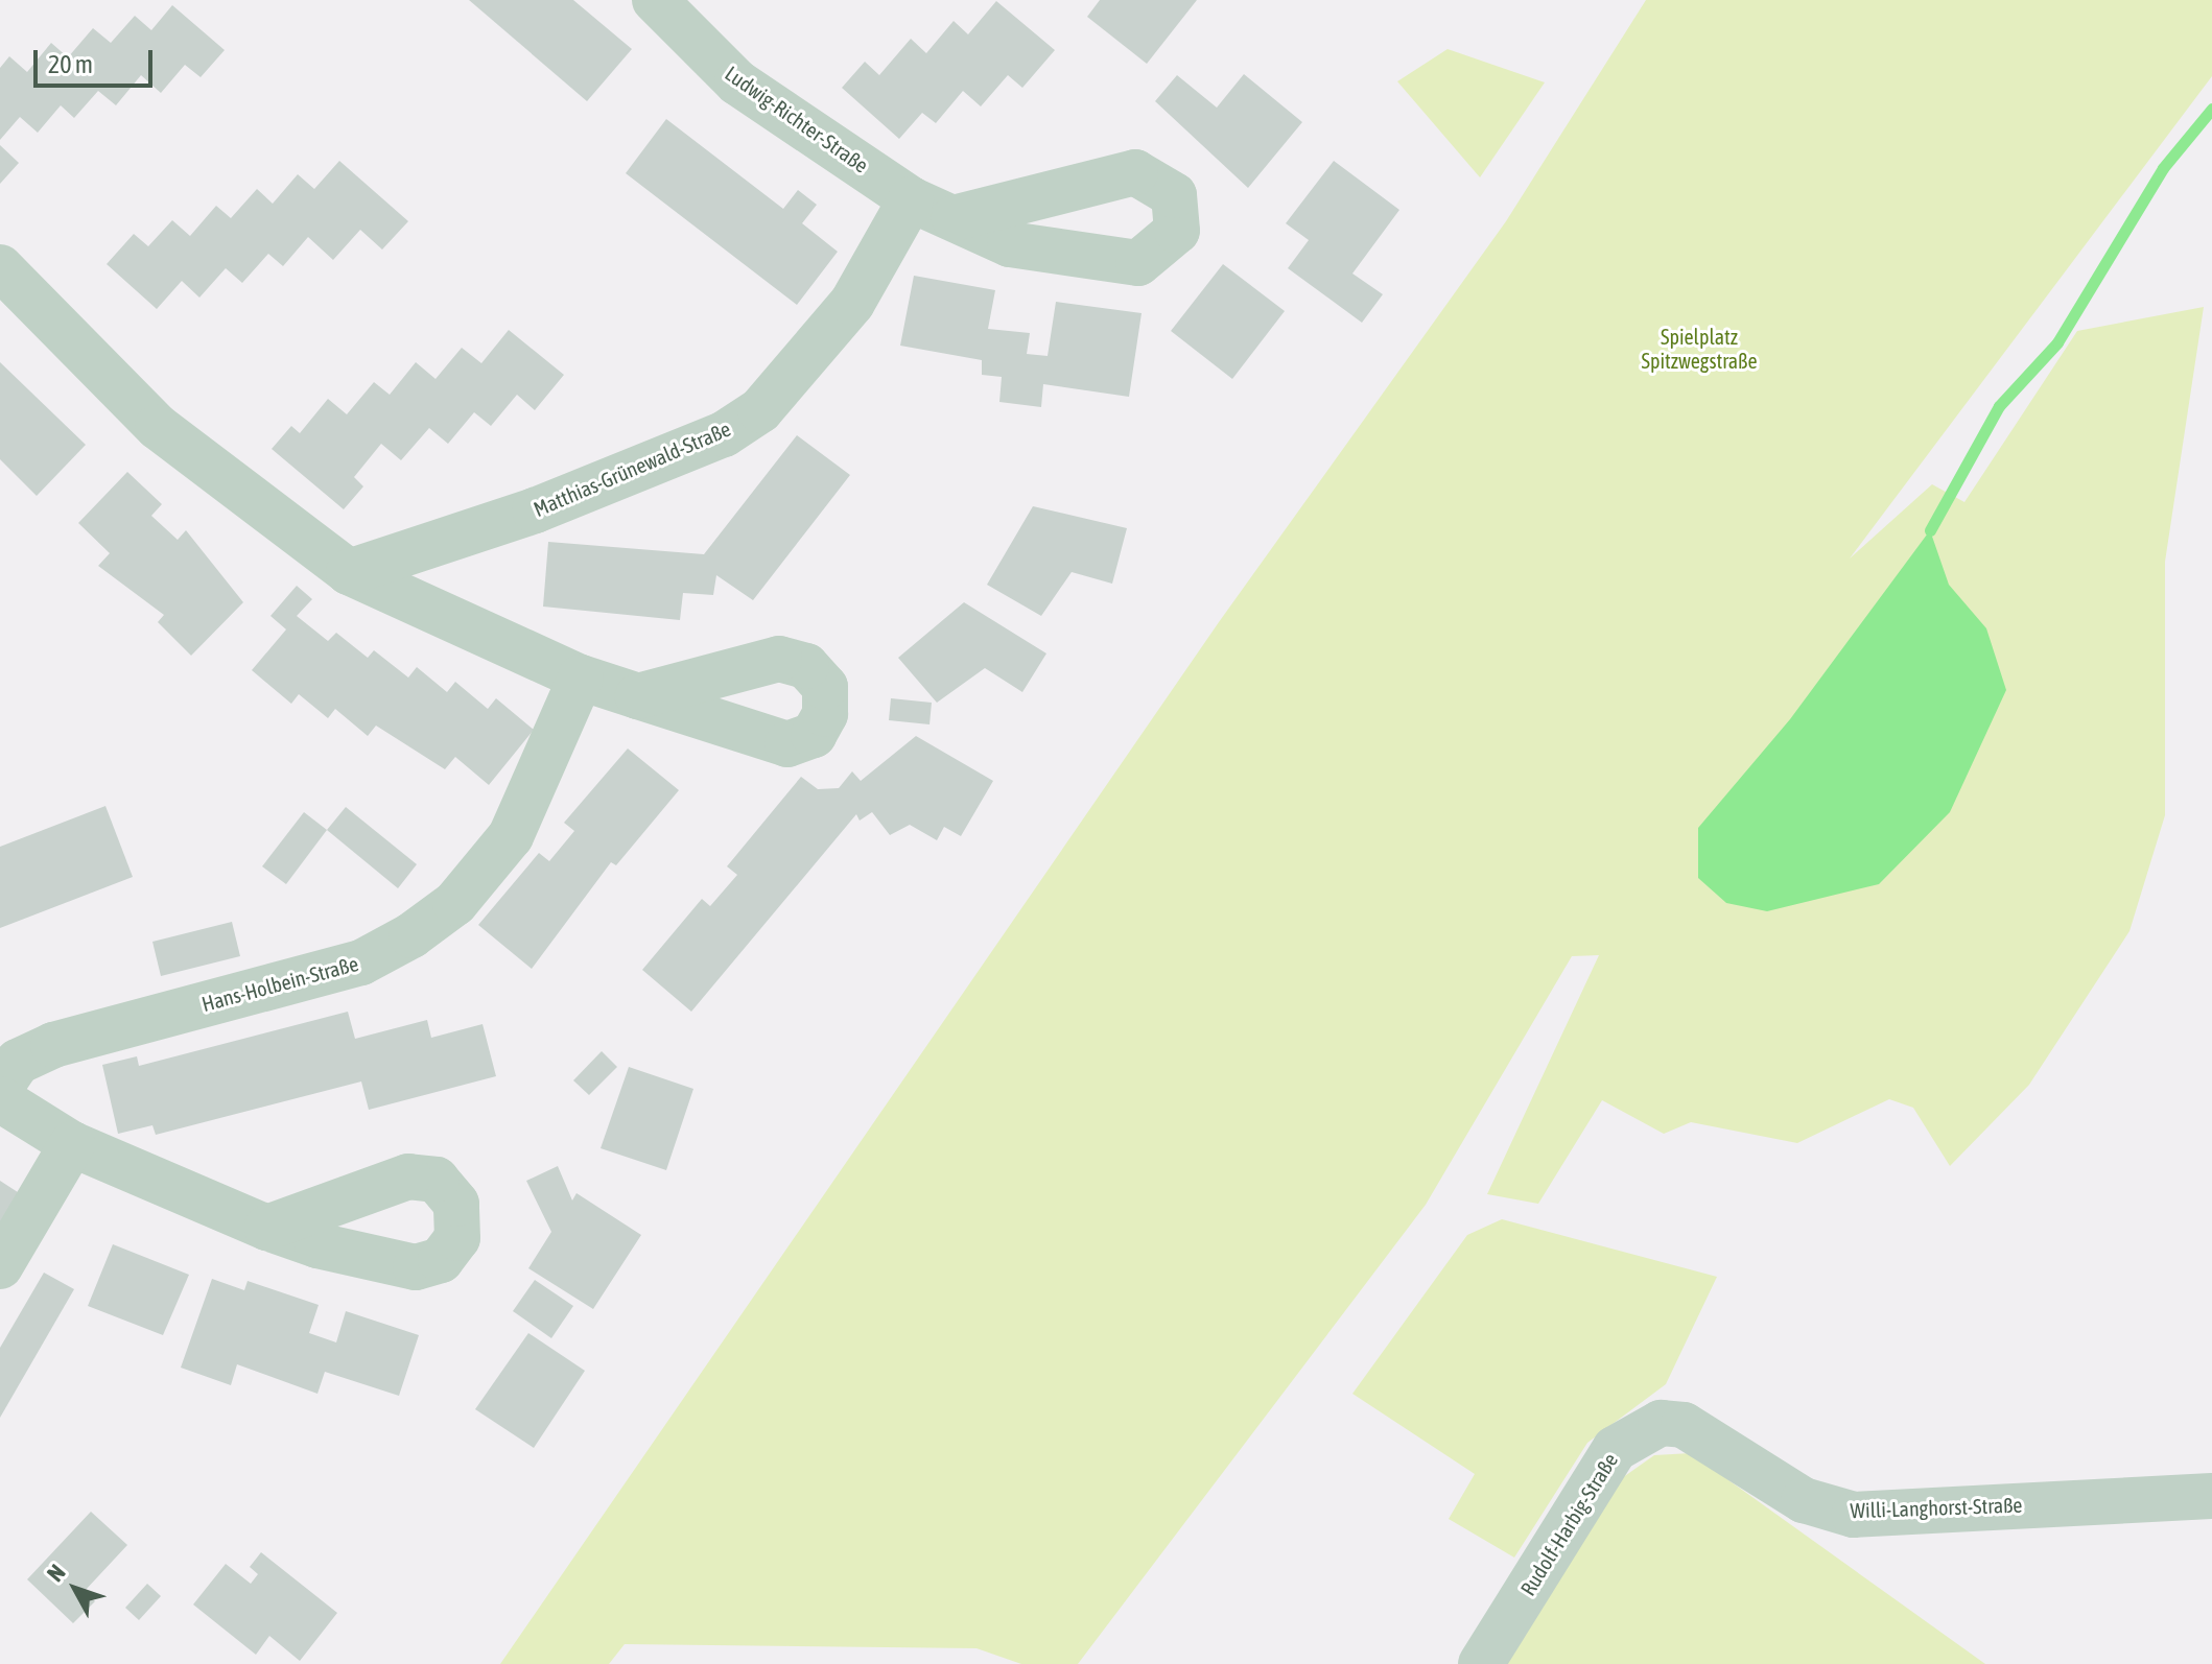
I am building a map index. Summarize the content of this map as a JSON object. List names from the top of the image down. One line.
{"streets":{"street":["Ludwig-Richter-Straße","Matthias-Grünewald-Straße","Hans-Holbein-Straße","Willi-Langhorst-Straße","Rudolf-Harbig-Straße"]},"crossings":[["Ludwig-Richter-Straße","Matthias-Grünewald-Straße"],["Willi-Langhorst-Straße","Rudolf-Harbig-Straße"]],"parks":["Spielplatz Spitzwegstraße"],"scale_bar":"20 m","north":"top left"}
